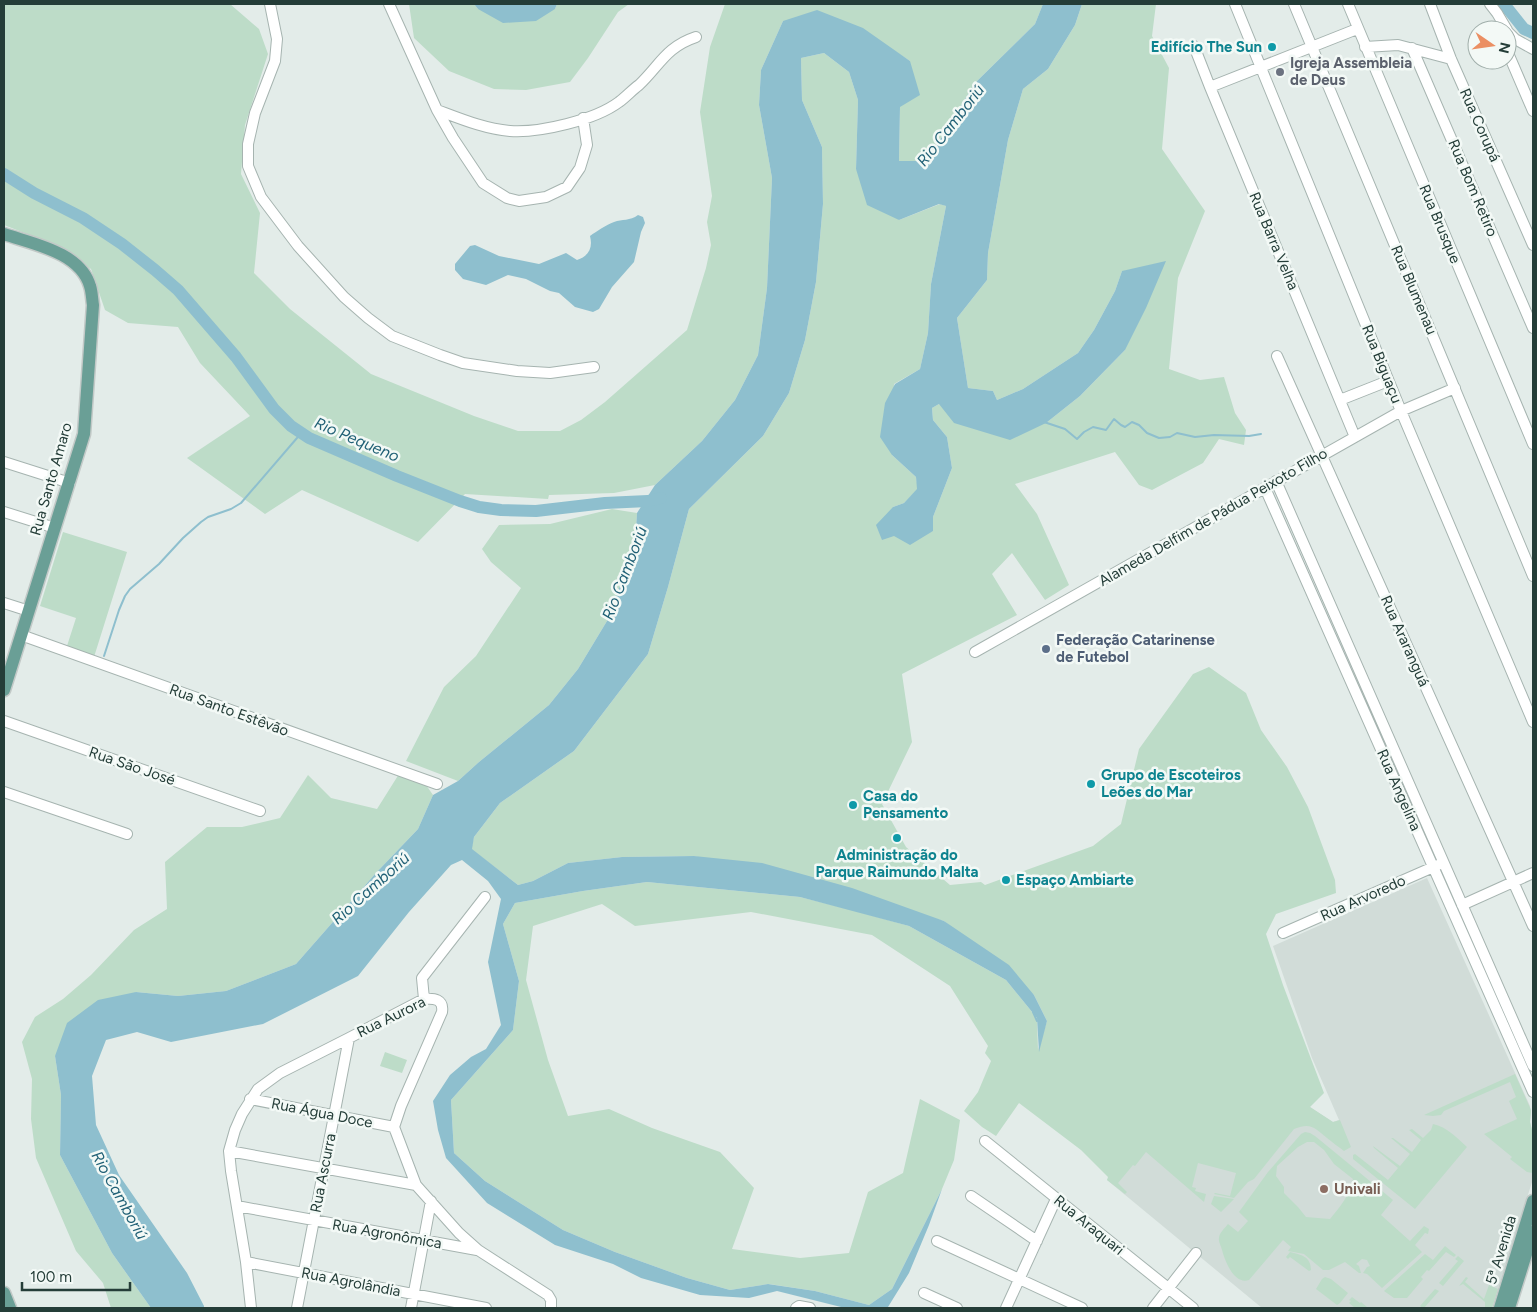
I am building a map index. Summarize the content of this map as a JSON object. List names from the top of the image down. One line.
{"streets":{"main road":["Rua Santo Amaro","5ª Avenida"],"street":["Rua Corupá","Rua Bom Retiro","Rua Brusque","Rua Barra Velha","Rua Blumenau","Rua Biguaçu","Alameda Delfim de Pádua Peixoto Filho","Rua Araranguá","Rua Santo Estêvão","Rua São José","Rua Angelina","Rua Arvoredo","Rua Aurora","Rua Água Doce","Rua Ascurra","Rua Araquari","Rua Agronômica","Rua Agrolândia"]},"crossings":[["Rua Barra Velha","Alameda Delfim de Pádua Peixoto Filho"],["Rua Blumenau","Alameda Delfim de Pádua Peixoto Filho"],["Rua Biguaçu","Alameda Delfim de Pádua Peixoto Filho"],["Rua Santo Amaro","Rua Santo Estêvão"],["Alameda Delfim de Pádua Peixoto Filho","Rua Araranguá"],["Alameda Delfim de Pádua Peixoto Filho","Rua Angelina"],["Rua Angelina","Rua Arvoredo"],["Rua Aurora","Rua Água Doce"],["Rua Aurora","Rua Ascurra"],["Rua Aurora","Rua Agronômica"],["Rua Aurora","Rua Agrolândia"],["Rua Água Doce","Rua Ascurra"],["Rua Ascurra","Rua Agronômica"],["Rua Ascurra","Rua Agrolândia"]],"water":["Rio Camboriú","Rio Pequeno"],"places":["Edifício The Sun","Igreja Assembleia de Deus","Federação Catarinense de Futebol","Grupo de Escoteiros Leões do Mar","Casa do Pensamento","Administração do Parque Raimundo Malta","Espaço Ambiarte","Univali"],"scale_bar":"100 m","north":"right"}
